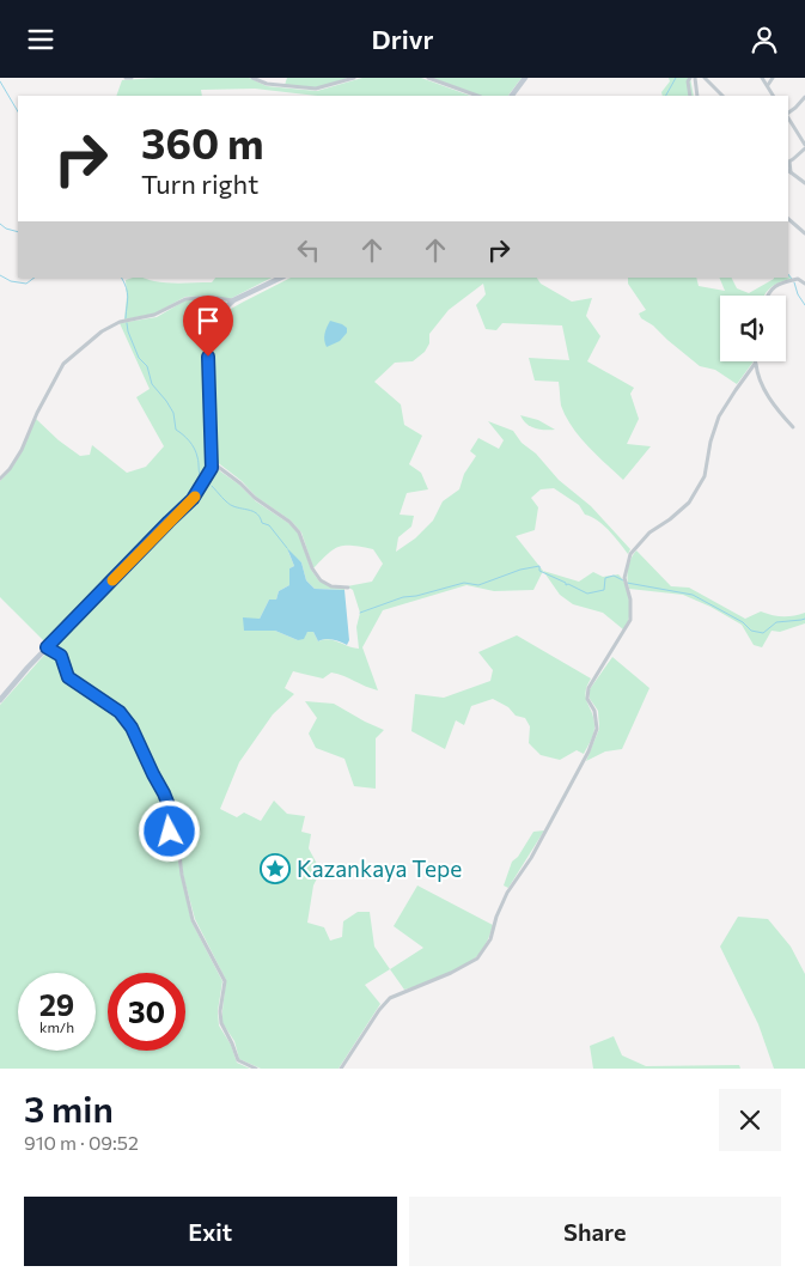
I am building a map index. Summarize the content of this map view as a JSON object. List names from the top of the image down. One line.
{"places":{"place":["Kazankaya Tepe"]},"page":{"header":"Drivr","turn":["360 m","Turn right"],"speed":"29 km/h","limit":"30","heading":["3 min","910 m · 09:52"],"buttons":["Exit","Share"]}}
